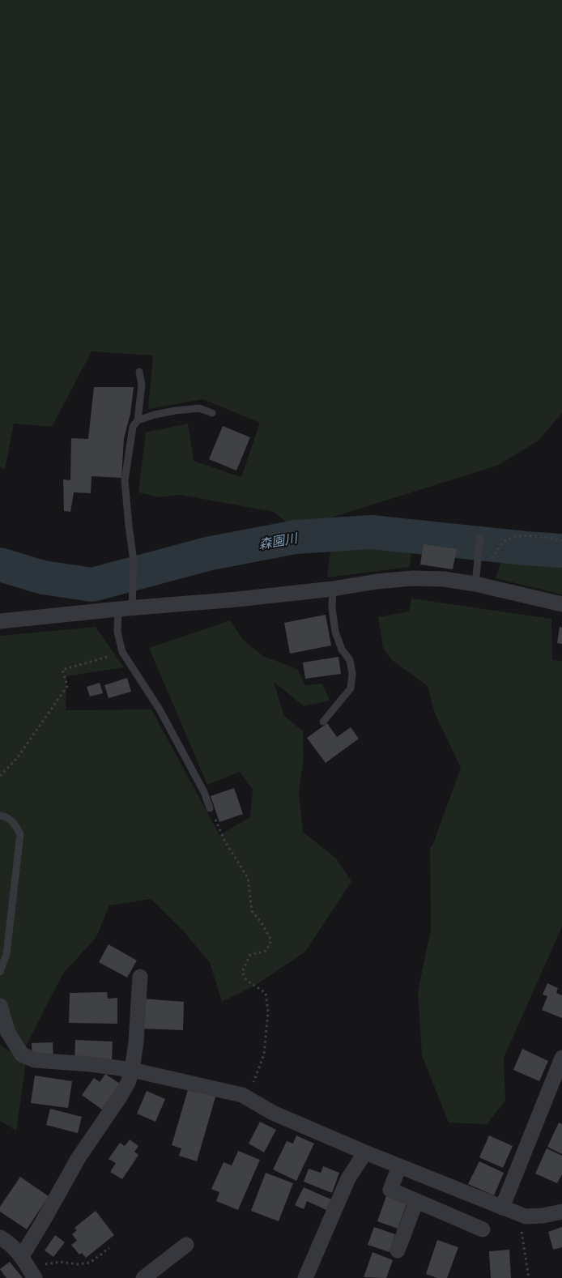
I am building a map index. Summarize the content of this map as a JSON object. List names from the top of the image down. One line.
{"water":["森園川"]}
